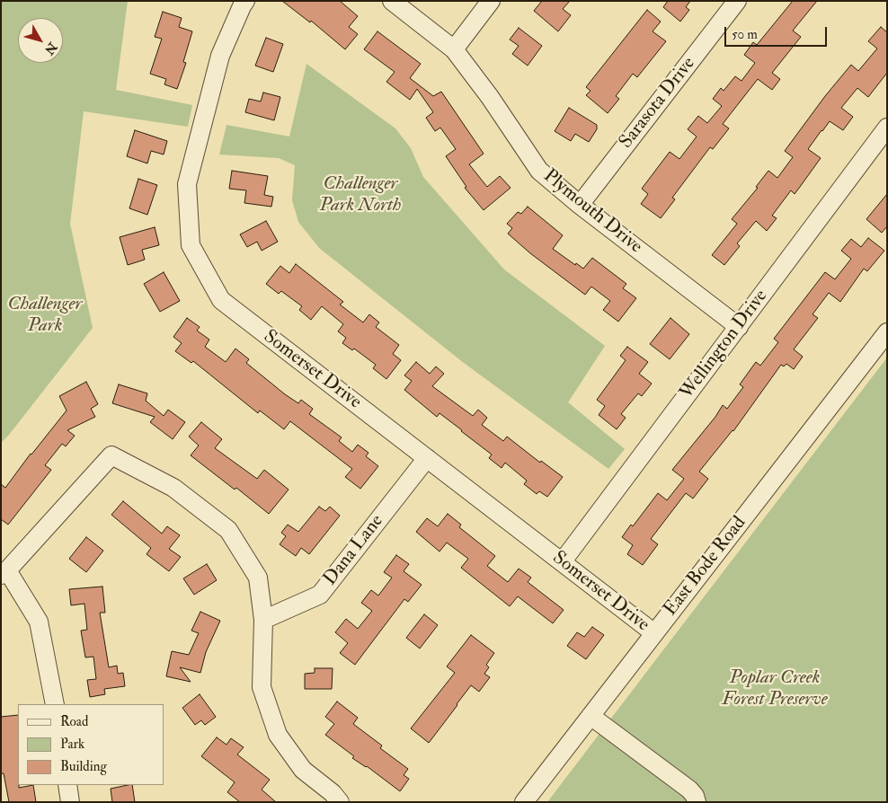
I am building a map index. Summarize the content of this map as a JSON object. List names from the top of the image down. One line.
{"streets":{"street":["Sarasota Drive","Plymouth Drive","Wellington Drive","Somerset Drive","Dana Lane","East Bode Road"]},"crossings":[["Sarasota Drive","Plymouth Drive"],["Plymouth Drive","Wellington Drive"],["Wellington Drive","Somerset Drive"],["Somerset Drive","Dana Lane"],["Somerset Drive","East Bode Road"]],"parks":["Challenger Park North","Challenger Park","Poplar Creek Forest Preserve"],"legend":["Road","Park","Building"],"scale_bar":"50 m","north":"bottom right"}
